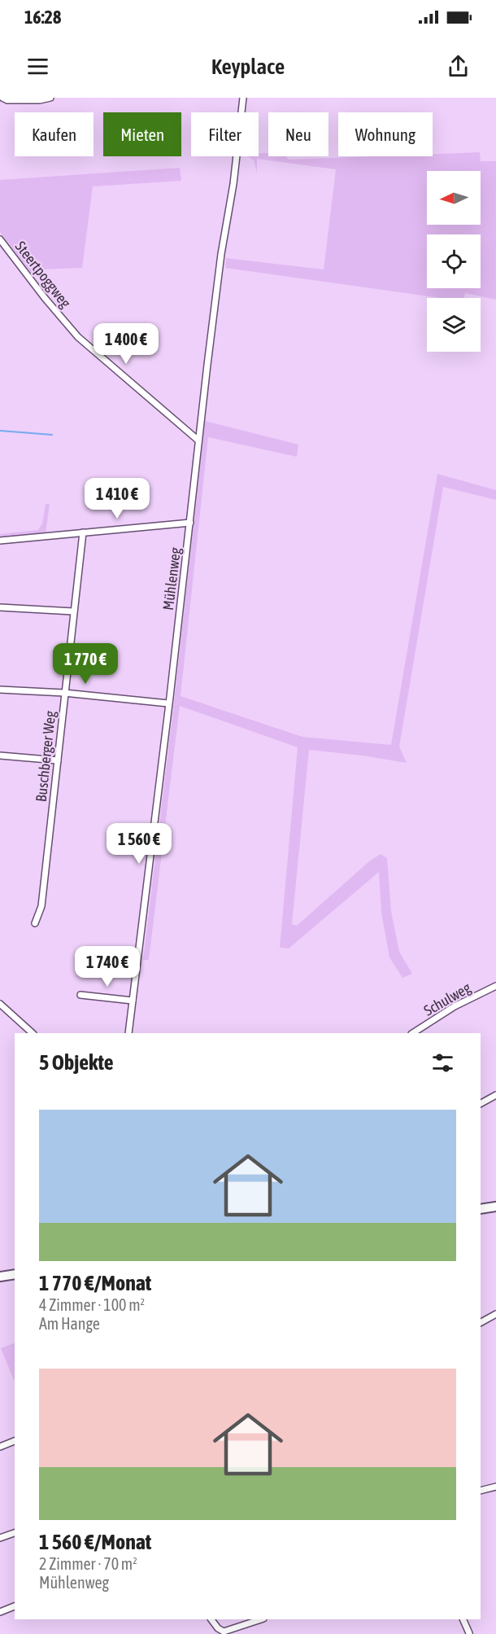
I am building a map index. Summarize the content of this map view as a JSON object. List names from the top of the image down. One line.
{"streets":{"street":["Steertpoggweg","Mühlenweg","Buschberger Weg","Schulweg"]},"crossings":[["Steertpoggweg","Mühlenweg"]],"north":"left","page":{"status":"16:28","header":"Keyplace","chip":["Kaufen","Mieten","Filter","Neu","Wohnung"],"price":["1 400 €","1 410 €","1 770 €","1 560 €","1 740 €"],"heading":"5 Objekte","list":[{"name":"1 770 €/Monat","note":"4 Zimmer · 100 m² · Am Hange"},{"name":"1 560 €/Monat","note":"2 Zimmer · 70 m² · Mühlenweg"}]}}
